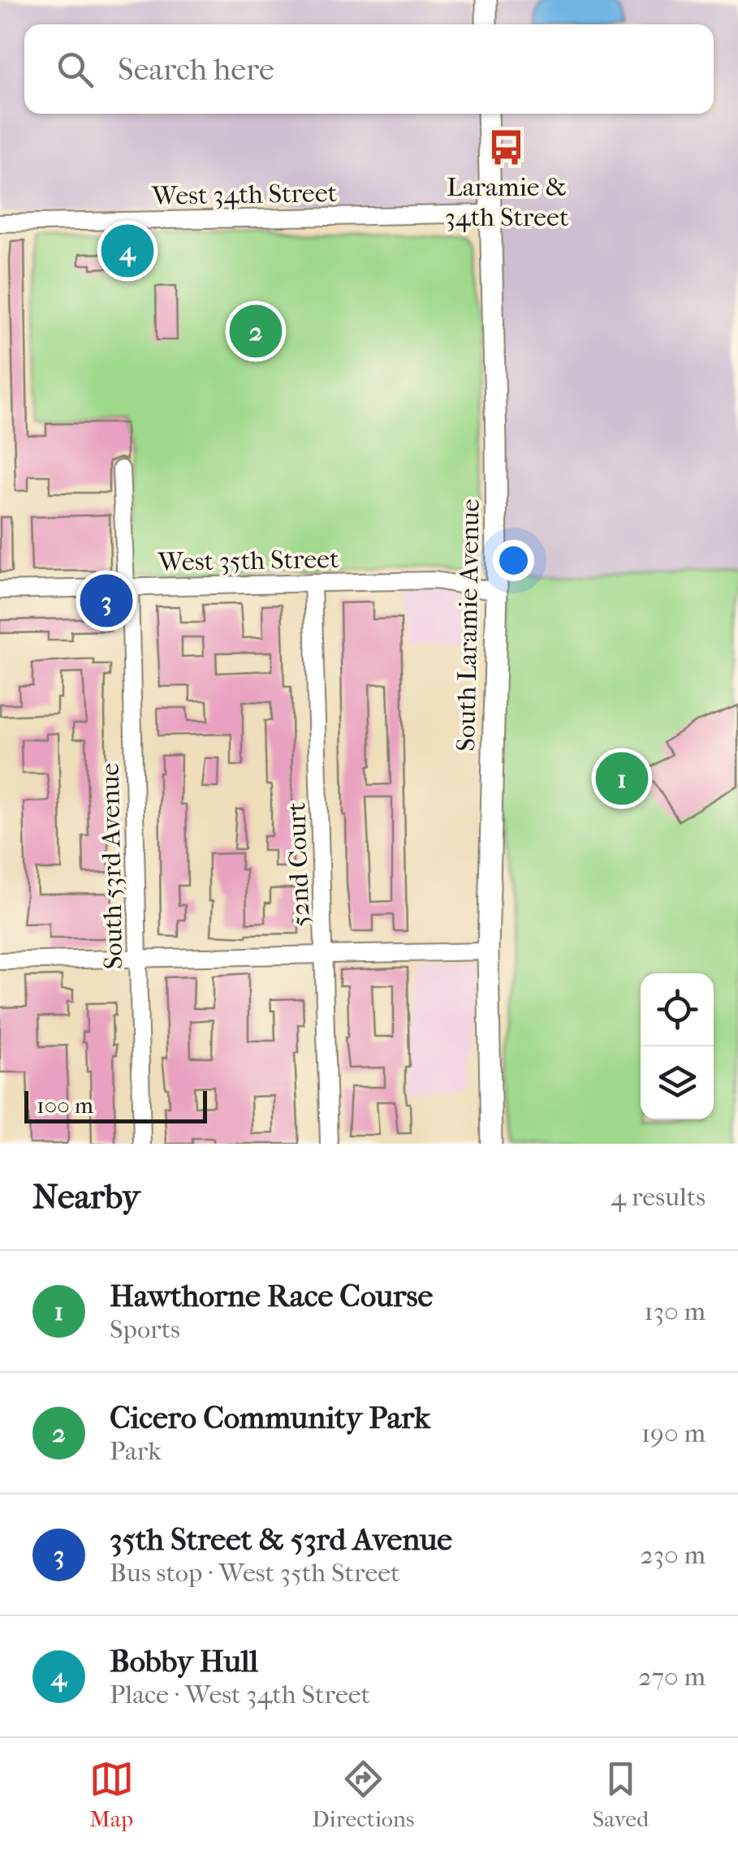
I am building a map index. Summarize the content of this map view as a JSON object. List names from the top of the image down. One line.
{"streets":{"main road":["South Laramie Avenue"],"street":["West 34th Street","West 35th Street","52nd Court","South 53rd Avenue"]},"crossings":[["West 34th Street","South Laramie Avenue"],["West 35th Street","South Laramie Avenue"],["West 35th Street","52nd Court"],["West 35th Street","South 53rd Avenue"]],"places":{"bus stop":["Laramie & 34th Street"]},"scale_bar":"100 m","page":{"search":"Search here","pins":["4","2","3","1"],"scale":"100 m","heading":["Nearby","4 results"],"list":[{"mark":"1","name":"Hawthorne Race Course","note":"Sports","value":"130 m"},{"mark":"2","name":"Cicero Community Park","note":"Park","value":"190 m"},{"mark":"3","name":"35th Street & 53rd Avenue","note":"Bus stop · West 35th Street","value":"230 m"},{"mark":"4","name":"Bobby Hull","note":"Place · West 34th Street","value":"270 m"}],"nav":["Map","Directions","Saved"]}}
